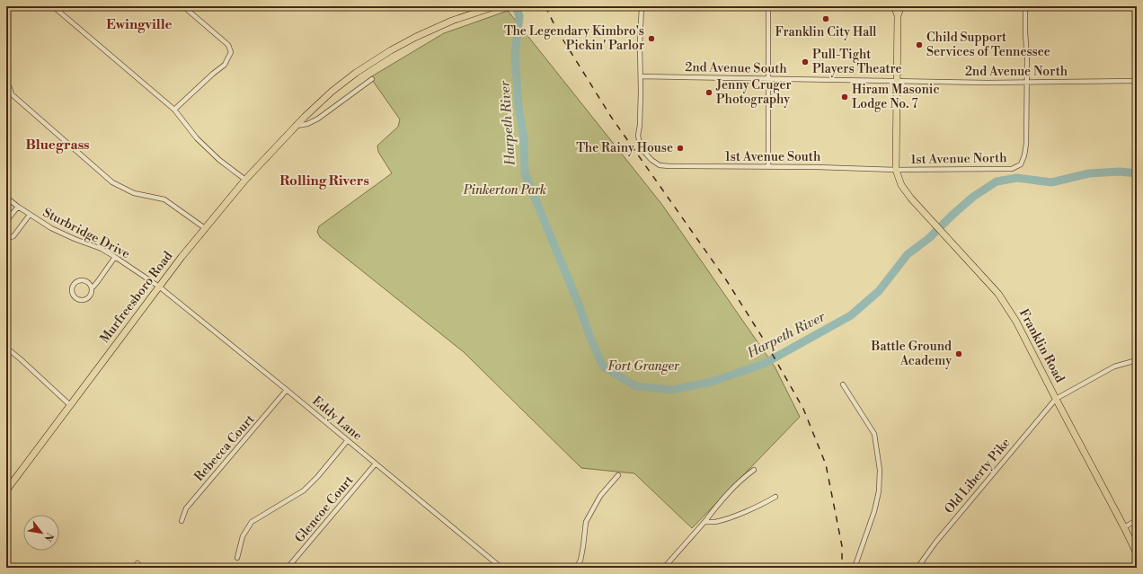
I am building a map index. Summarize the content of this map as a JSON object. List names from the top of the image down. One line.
{"streets":{"main road":["Murfreesboro Road","Franklin Road"],"street":["2nd Avenue South","2nd Avenue North","1st Avenue South","1st Avenue North","Sturbridge Drive","Eddy Lane","Rebecca Court","Old Liberty Pike","Glencoe Court"]},"crossings":[["2nd Avenue South","2nd Avenue North"],["2nd Avenue South","1st Avenue South"],["2nd Avenue North","1st Avenue North"],["1st Avenue South","1st Avenue North"],["1st Avenue South","Franklin Road"],["1st Avenue North","Franklin Road"],["Sturbridge Drive","Murfreesboro Road"],["Sturbridge Drive","Eddy Lane"],["Murfreesboro Road","Eddy Lane"],["Franklin Road","Old Liberty Pike"],["Eddy Lane","Rebecca Court"],["Eddy Lane","Glencoe Court"]],"districts":["Ewingville","Bluegrass","Rolling Rivers"],"water":["Harpeth River"],"parks":["Pinkerton Park","Fort Granger"],"places":["Franklin City Hall","The Legendary Kimbro's Pickin' Parlor","Child Support Services of Tennessee","Pull-Tight Players Theatre","Jenny Cruger Photography","Hiram Masonic Lodge No. 7","The Rainy House","Battle Ground Academy"],"north":"bottom right"}
